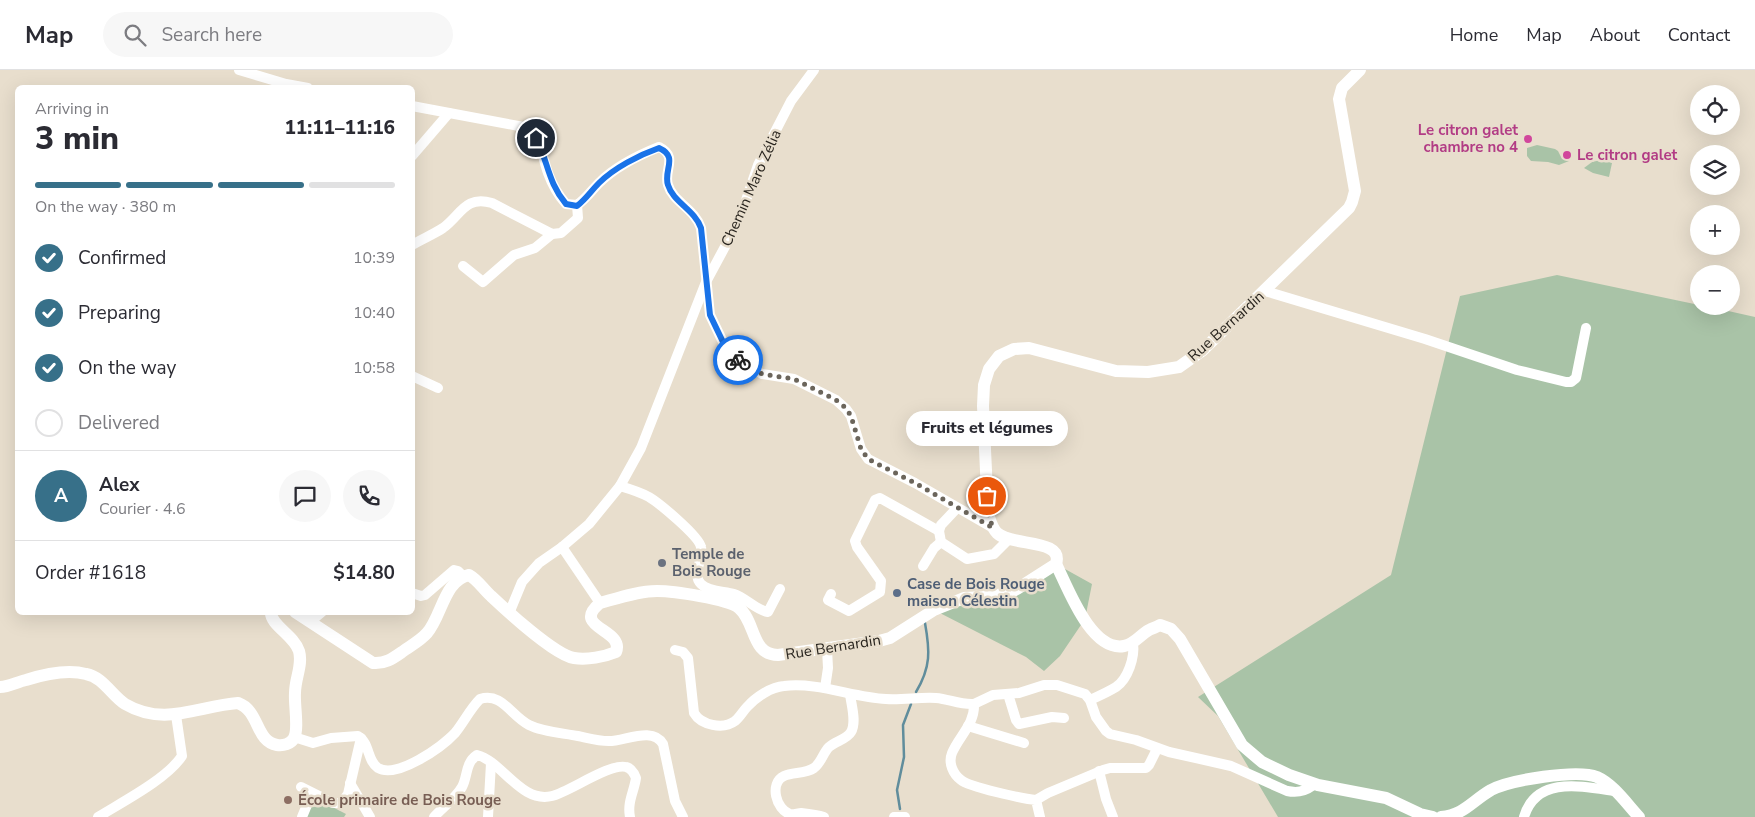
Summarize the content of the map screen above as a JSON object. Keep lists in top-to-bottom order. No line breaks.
{"streets":{"main road":["Rue Bernardin"],"street":["Chemin Maro Zélia"]},"places":["Le citron galet chambre no 4","Le citron galet","Fruits et légumes","Temple de Bois Rouge","Case de Bois Rouge maison Célestin","École primaire de Bois Rouge"],"page":{"header":"Map","search":"Search here","nav":["Home","Map","About","Contact"],"map_buttons":["+","−"],"heading":["3 min","Arriving in","11:11–11:16"],"panel":["Alex","Courier · 4.6","Order #1618","$14.80"],"bar":"On the way · 380 m","list":[["Confirmed","10:39"],["Preparing","10:40"],["On the way","10:58"],"Delivered"],"bubble":"Fruits et légumes","round":"A"}}
